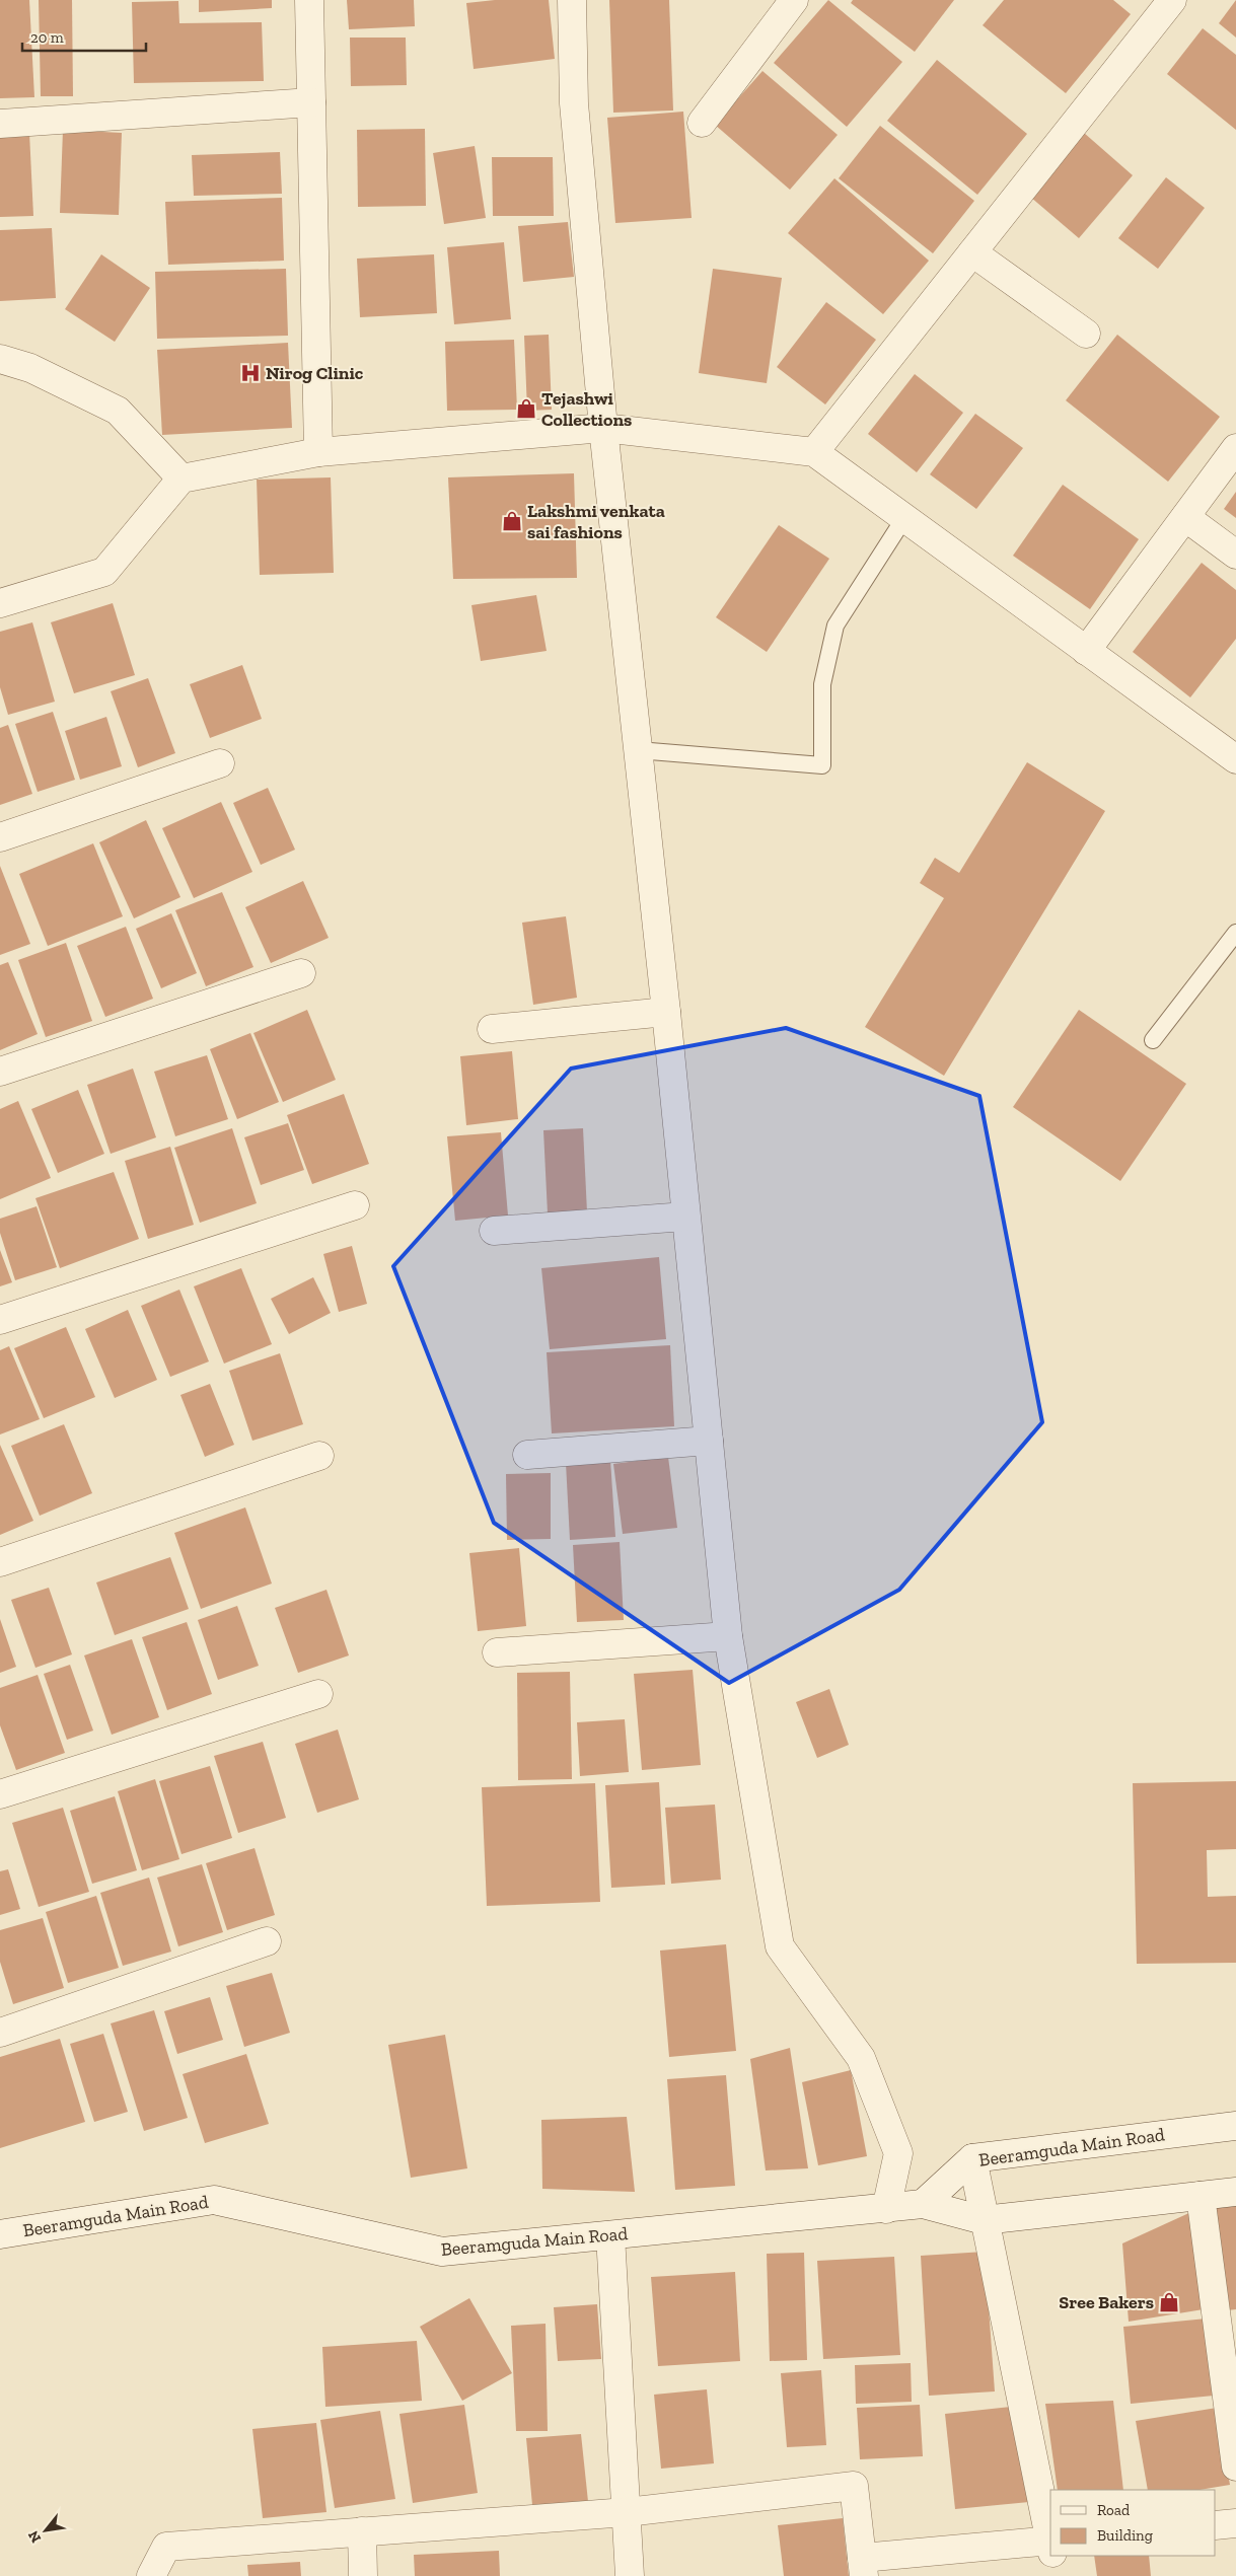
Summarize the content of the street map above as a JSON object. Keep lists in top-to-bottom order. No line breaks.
{"streets":{"street":["Beeramguda Main Road"]},"places":{"hospital":["Nirog Clinic"],"shop":["Tejashwi Collections","Lakshmi venkata sai fashions","Sree Bakers"]},"legend":["Road","Building"],"scale_bar":"20 m","north":"bottom left"}
